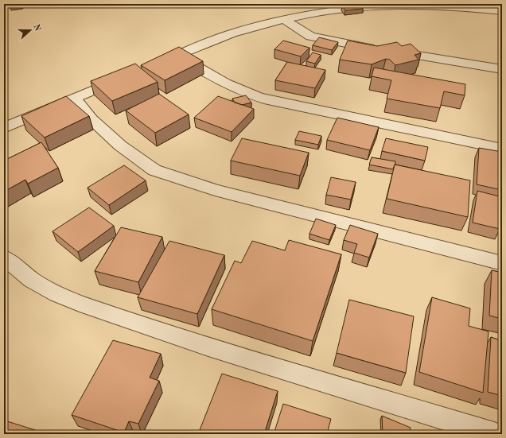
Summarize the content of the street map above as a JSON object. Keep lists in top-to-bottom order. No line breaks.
{"north":"right"}
